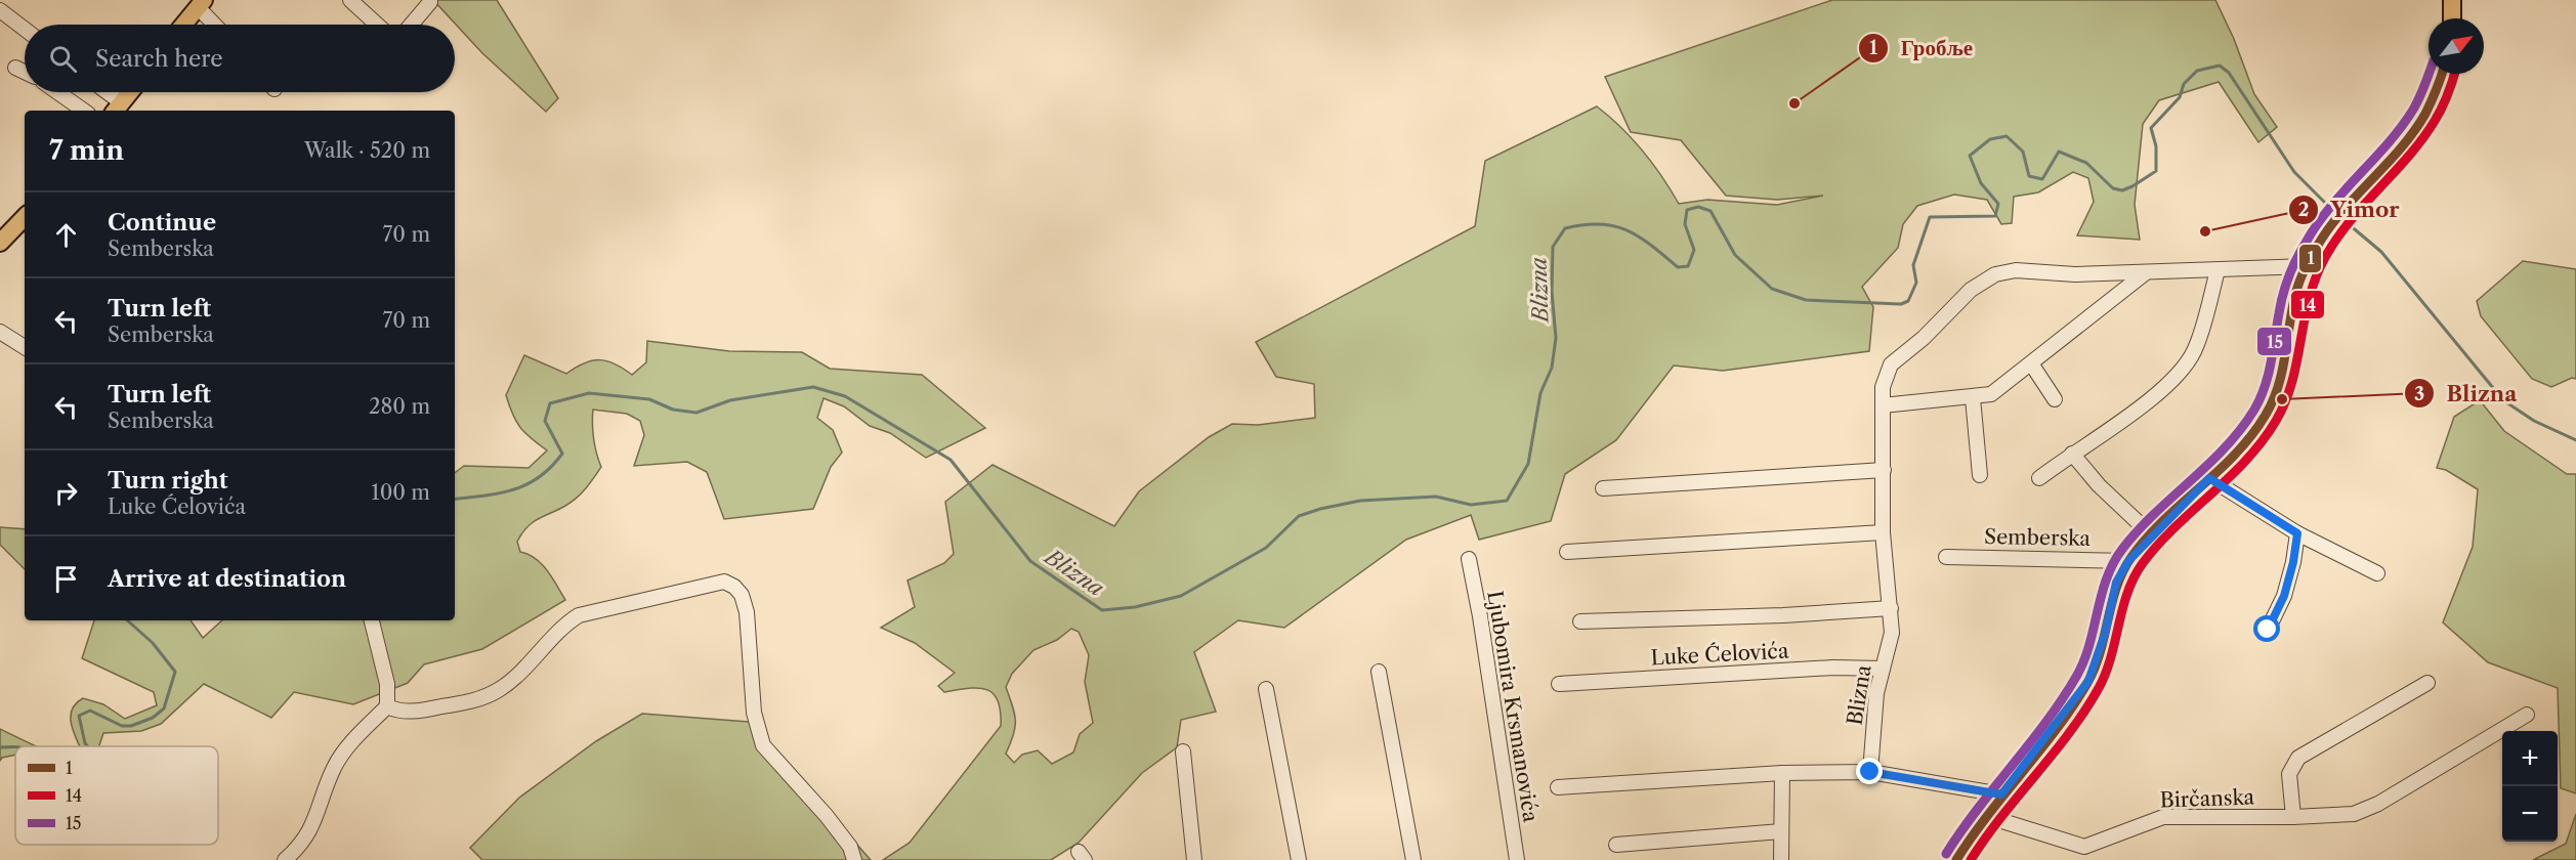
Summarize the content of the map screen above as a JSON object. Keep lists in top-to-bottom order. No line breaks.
{"streets":{"street":["Semberska","Luke Ćelovića","Blizna","Ljubomira Krsmanovića","Birčanska"]},"crossings":[["Luke Ćelovića","Blizna"]],"water":["Blizna"],"places":["Гробље","Yimor","Blizna"],"lines":["transit line 1","transit line 14","transit line 15"],"legend":["1","14","15"],"north":"top right","page":{"search":"Search here","heading":["7 min","Walk · 520 m"],"list":[["Continue","Semberska","70 m"],["Turn left","Semberska","70 m"],["Turn left","Semberska","280 m"],["Turn right","Luke Ćelovića","100 m"],"Arrive at destination"],"map_buttons":["+","−"]}}
